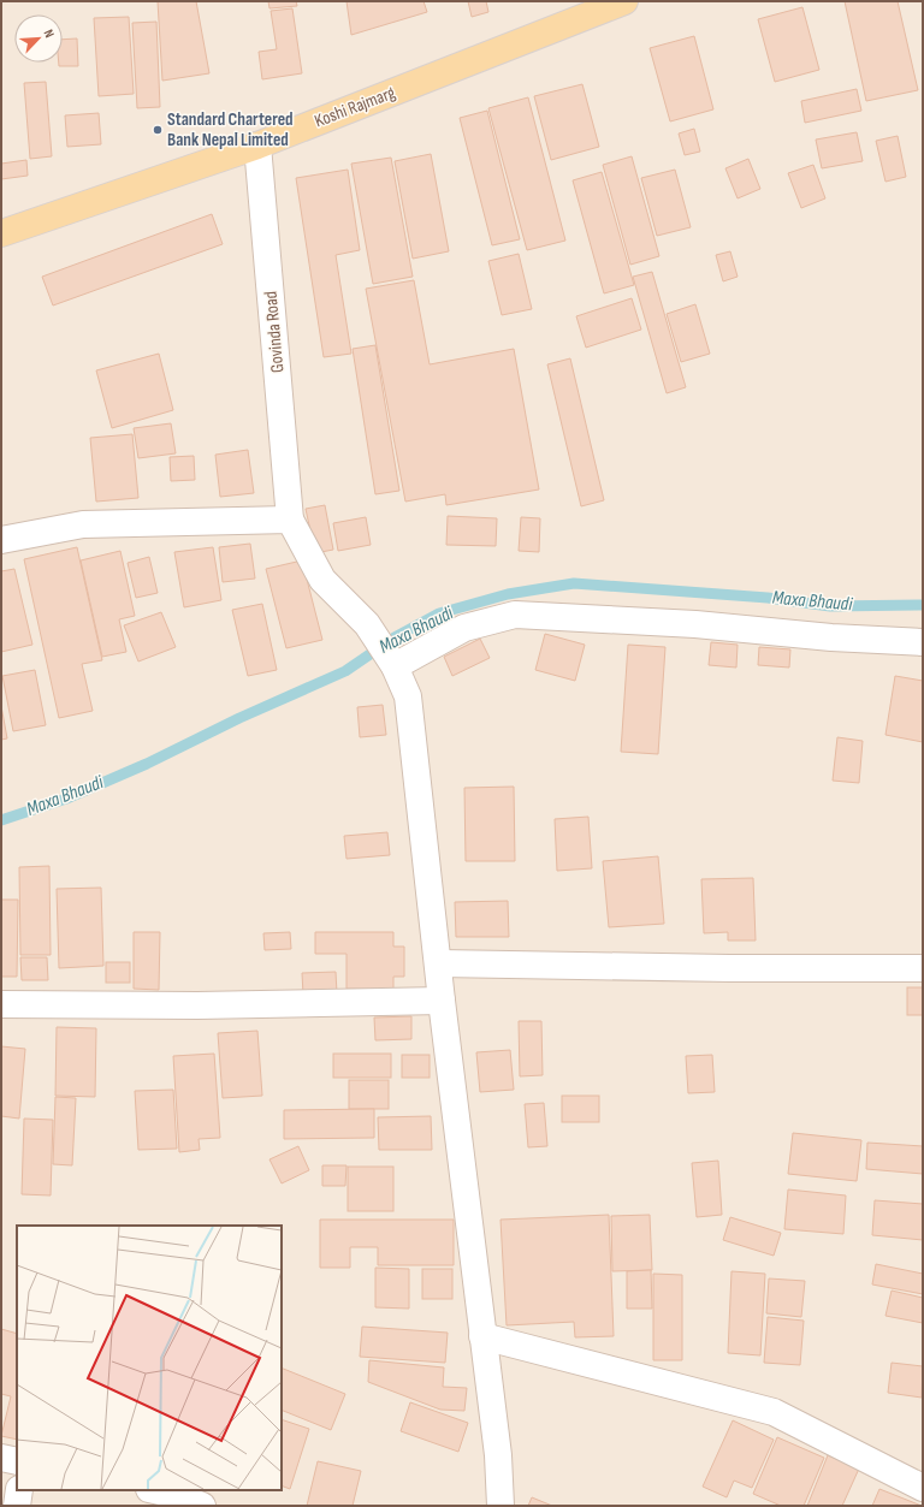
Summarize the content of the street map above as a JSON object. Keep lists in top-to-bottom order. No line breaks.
{"streets":{"main road":["Koshi Rajmarg"],"street":["Govinda Road"]},"crossings":[["Koshi Rajmarg","Govinda Road"]],"water":["Maxa Bhaudi"],"places":["Standard Chartered Bank Nepal Limited"],"north":"top right"}
